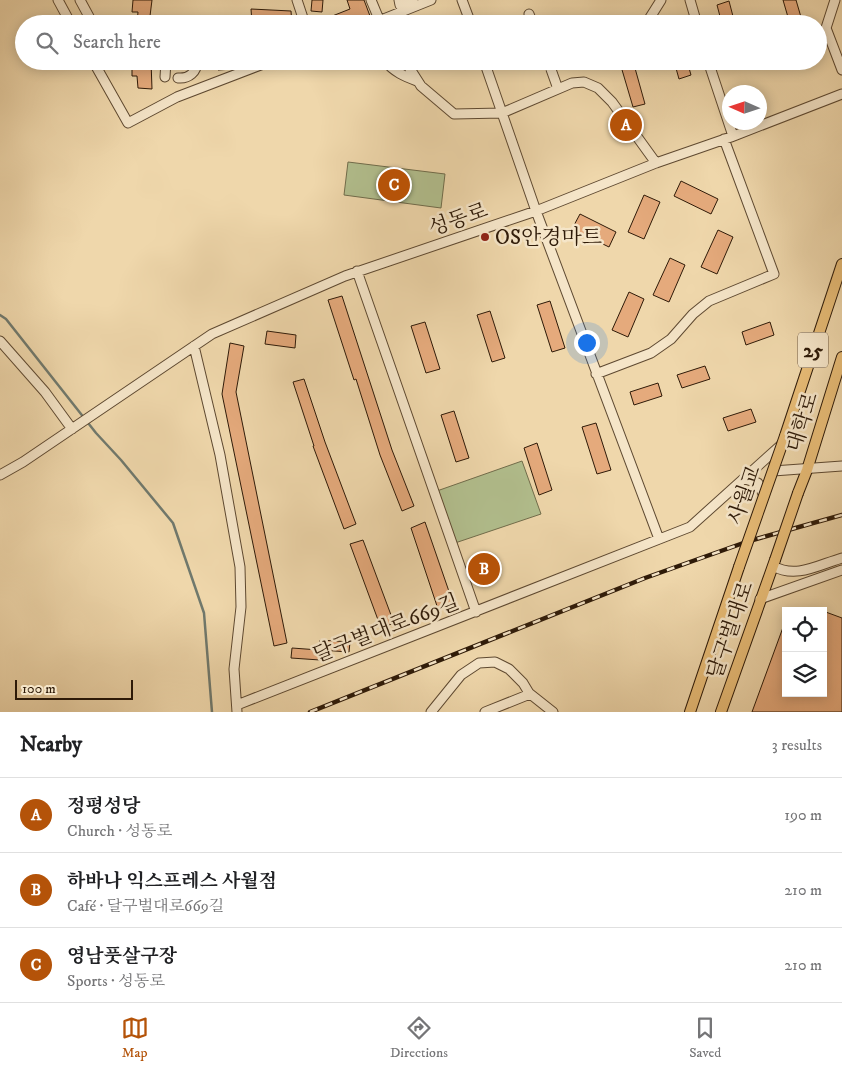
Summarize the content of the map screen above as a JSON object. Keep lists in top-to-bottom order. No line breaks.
{"streets":{"main road":["25","대학로","사월교","달구벌대로"],"street":["성동로","달구벌대로669길"]},"crossings":[["25","대학로"],["25","달구벌대로"],["대학로","사월교"],["대학로","달구벌대로669길"],["사월교","달구벌대로669길"],["사월교","달구벌대로"]],"places":["OS안경마트"],"scale_bar":"100 m","north":"left","page":{"search":"Search here","pins":["A","C","B"],"scale":"100 m","heading":["Nearby","3 results"],"list":[{"mark":"A","name":"정평성당","note":"Church · 성동로","value":"190 m"},{"mark":"B","name":"하바나 익스프레스 사월점","note":"Café · 달구벌대로669길","value":"210 m"},{"mark":"C","name":"영남풋살구장","note":"Sports · 성동로","value":"210 m"}],"nav":["Map","Directions","Saved"]}}
